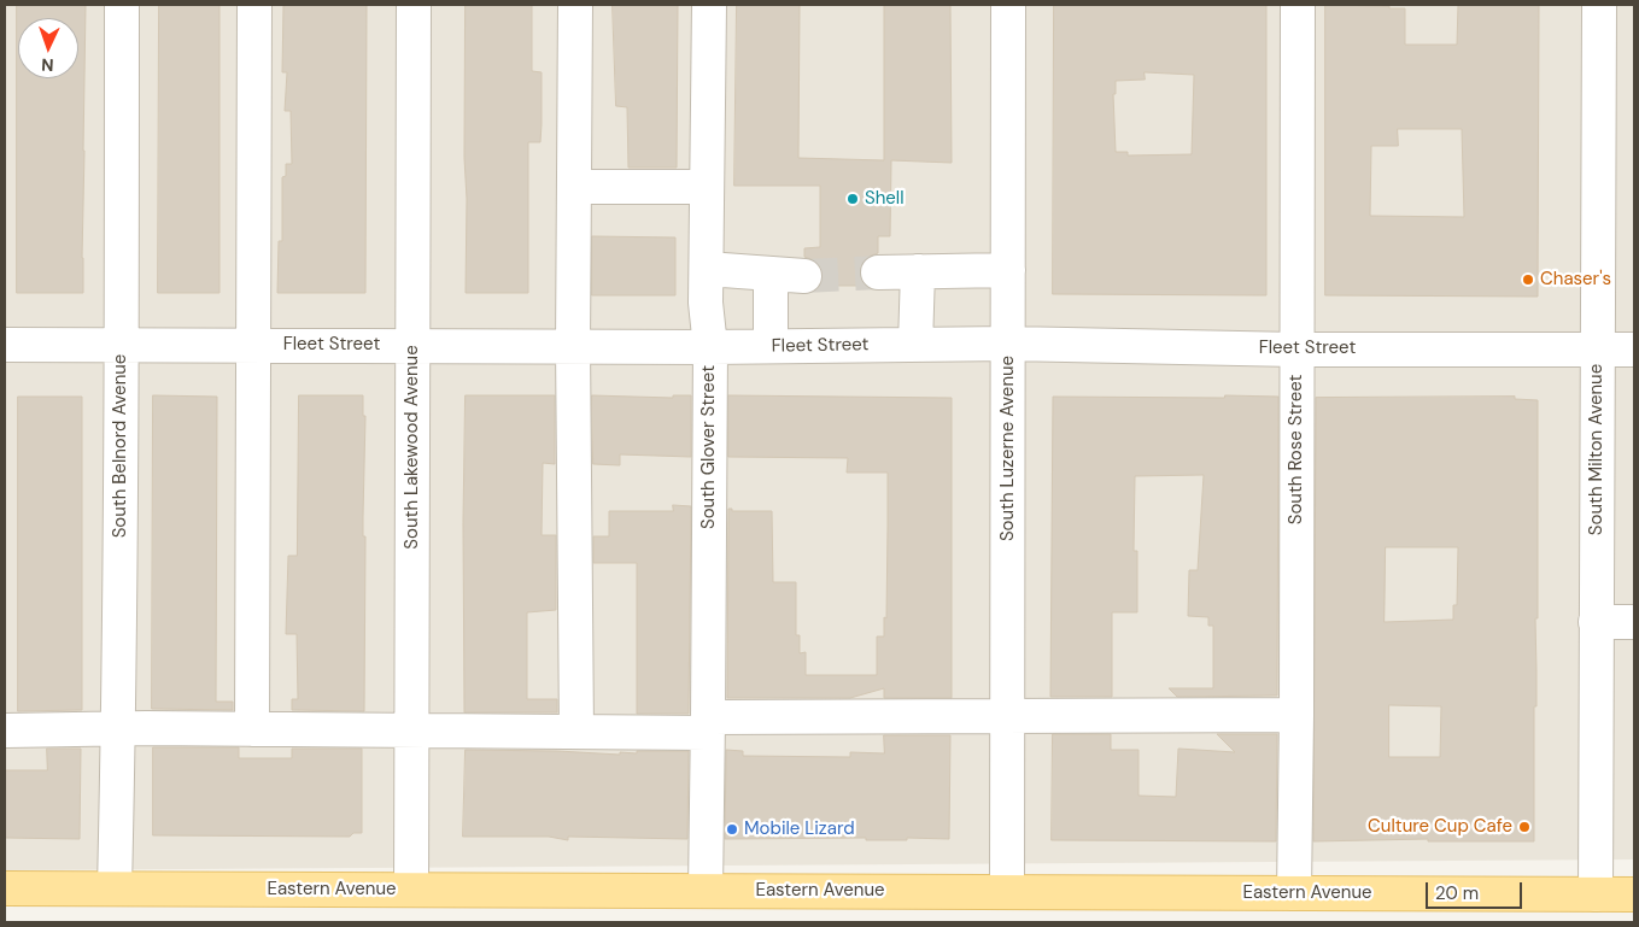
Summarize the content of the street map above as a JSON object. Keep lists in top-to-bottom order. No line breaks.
{"streets":{"main road":["Eastern Avenue"],"street":["Fleet Street","South Belnord Avenue","South Lakewood Avenue","South Glover Street","South Luzerne Avenue","South Rose Street","South Milton Avenue"]},"crossings":[["Fleet Street","South Belnord Avenue"],["Fleet Street","South Lakewood Avenue"],["Fleet Street","South Glover Street"],["Fleet Street","South Luzerne Avenue"],["Fleet Street","South Rose Street"],["Fleet Street","South Milton Avenue"],["South Belnord Avenue","Eastern Avenue"],["South Lakewood Avenue","Eastern Avenue"],["South Glover Street","Eastern Avenue"],["South Luzerne Avenue","Eastern Avenue"],["South Rose Street","Eastern Avenue"],["South Milton Avenue","Eastern Avenue"]],"places":["Shell","Chaser's","Culture Cup Cafe","Mobile Lizard"],"scale_bar":"20 m","north":"bottom"}
